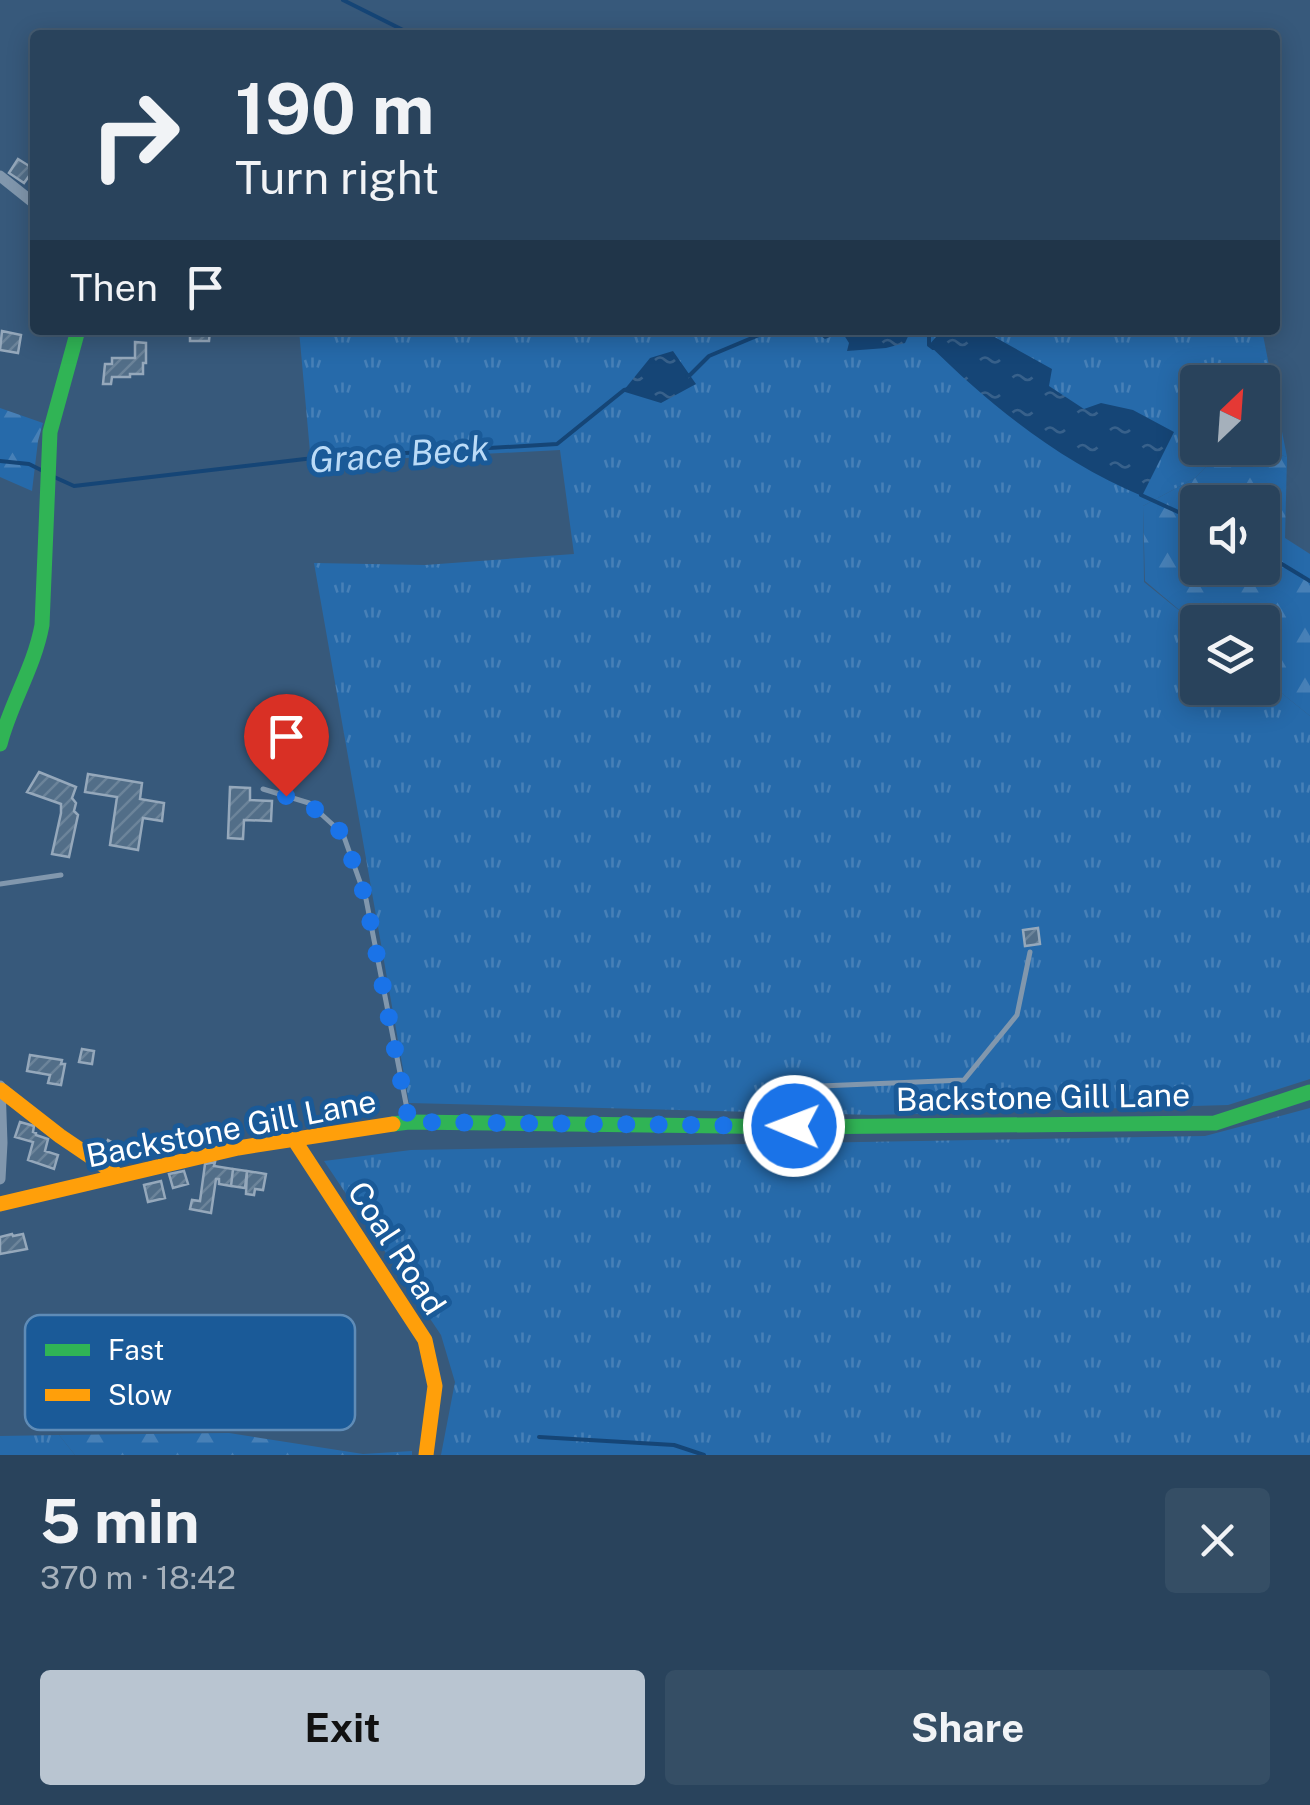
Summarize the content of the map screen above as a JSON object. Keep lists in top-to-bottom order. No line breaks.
{"streets":{"street":["Backstone Gill Lane","Coal Road"]},"crossings":[["Backstone Gill Lane","Coal Road"]],"water":["Grace Beck"],"legend":["Fast","Slow"],"north":"top right","page":{"turn":["190 m","Turn right"],"then":"Then","heading":["5 min","370 m · 18:42"],"buttons":["Exit","Share"]}}
